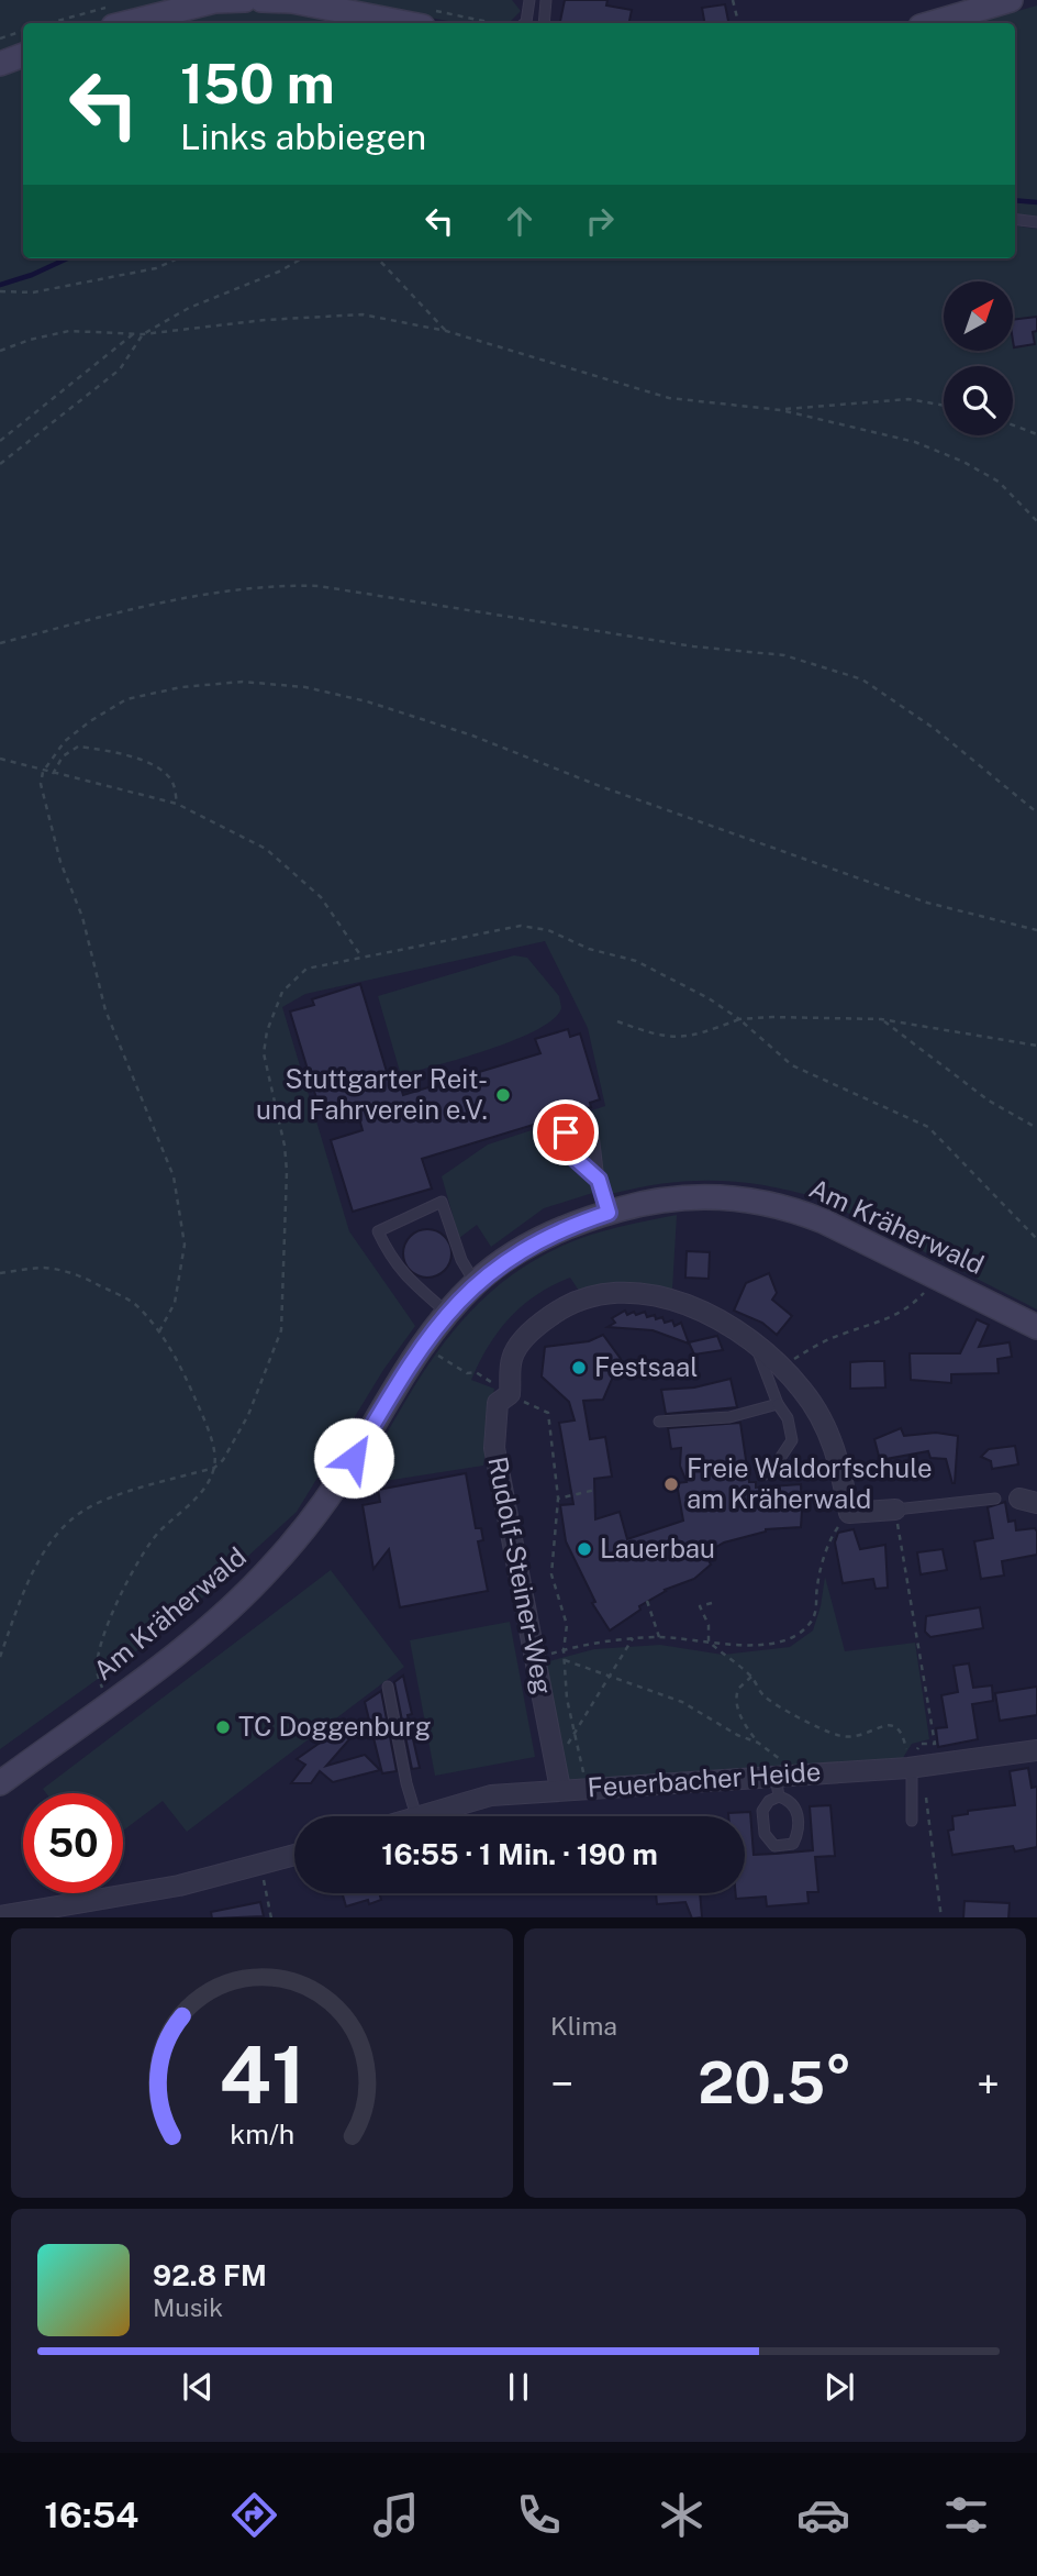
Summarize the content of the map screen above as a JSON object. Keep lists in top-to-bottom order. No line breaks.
{"streets":{"main road":["Am Kräherwald"],"street":["Rudolf-Steiner-Weg","Feuerbacher Heide"]},"crossings":[["Rudolf-Steiner-Weg","Feuerbacher Heide"]],"places":["Stuttgarter Reit- und Fahrverein e.V.","Festsaal","Freie Waldorfschule am Kräherwald","Lauerbau","TC Doggenburg"],"north":"top right","page":{"turn":["150 m","Links abbiegen"],"limit":"50","trip":"16:55 · 1 Min. · 190 m","tile":"Klima","heat":["−","20.5°","+"],"song":["92.8 FM","Musik"],"tabs":"16:54","gauge":["41","km/h"]}}
